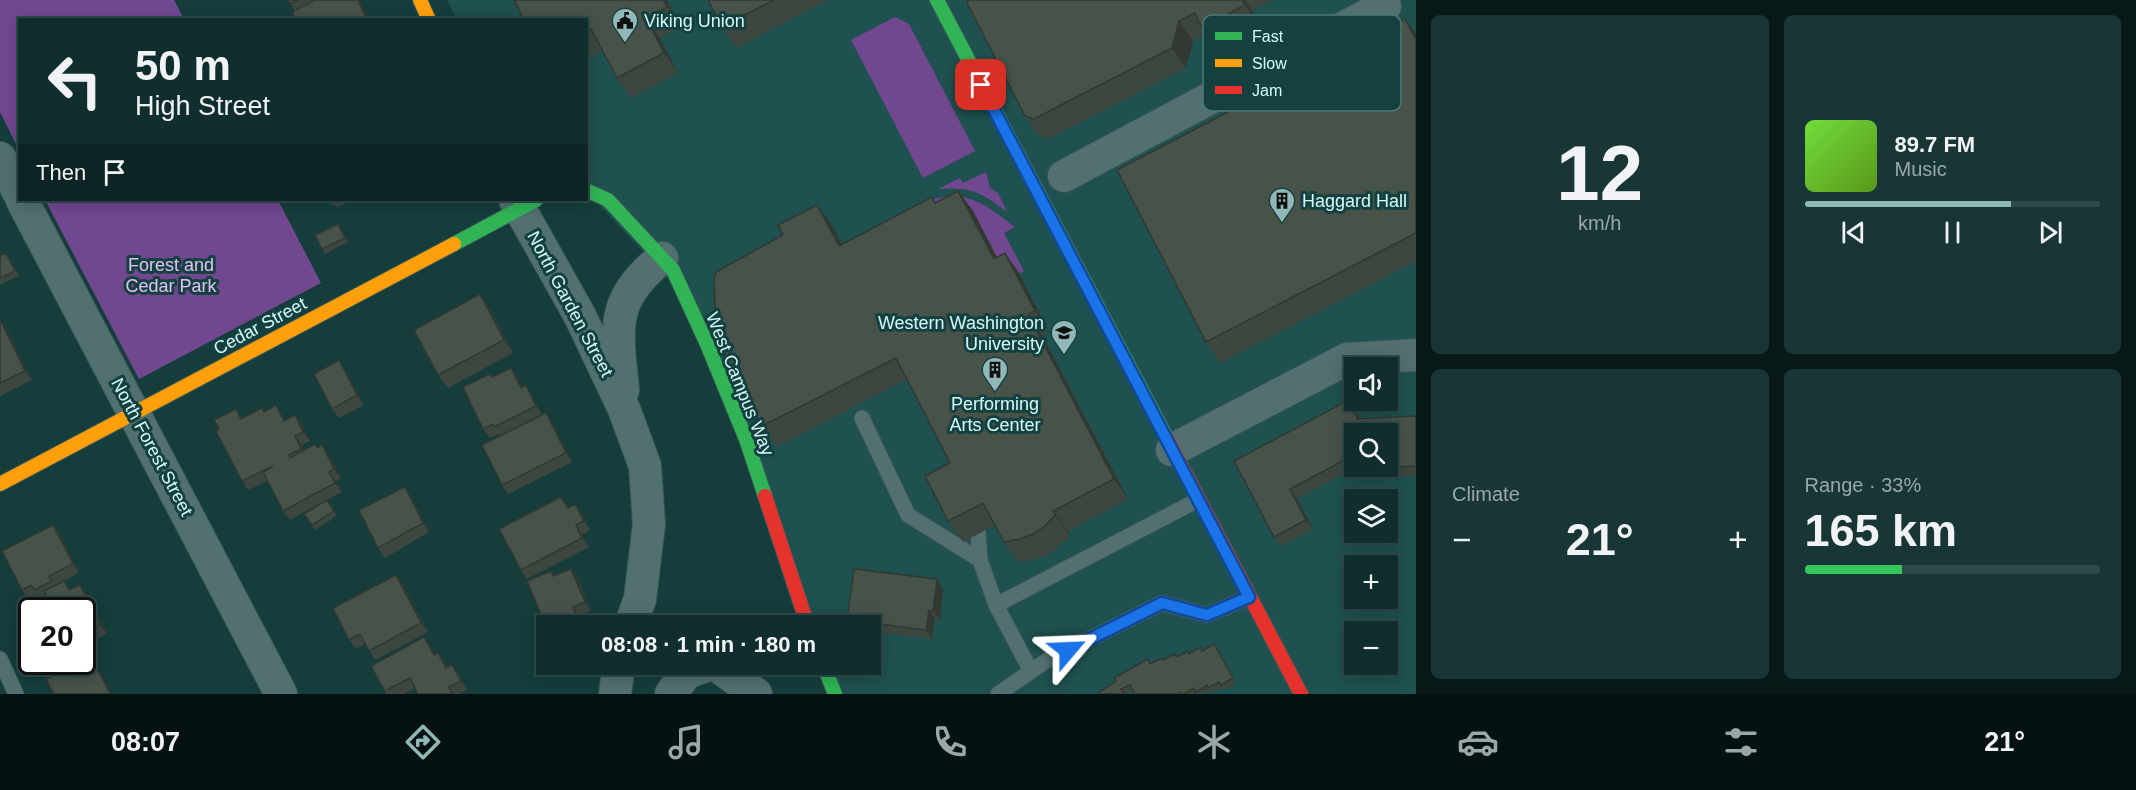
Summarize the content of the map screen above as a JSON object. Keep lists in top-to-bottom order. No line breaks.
{"streets":{"street":["North Garden Street","Cedar Street","West Campus Way","North Forest Street"]},"crossings":[["North Garden Street","Cedar Street"],["North Garden Street","West Campus Way"],["Cedar Street","North Forest Street"]],"parks":["Forest and Cedar Park"],"places":{"public building":["Viking Union"],"building":["Haggard Hall","Performing Arts Center"],"school or university":["Western Washington University"]},"legend":["Fast","Slow","Jam"],"page":{"tile":[["12","km/h"],"Climate",["Range · 33%","165 km"]],"turn":["50 m","High Street"],"song":["89.7 FM","Music"],"then":"Then","map_buttons":["+","−"],"heat":["−","21°","+"],"limit":"20","trip":"08:08 · 1 min · 180 m","tabs":["08:07","21°"]}}
